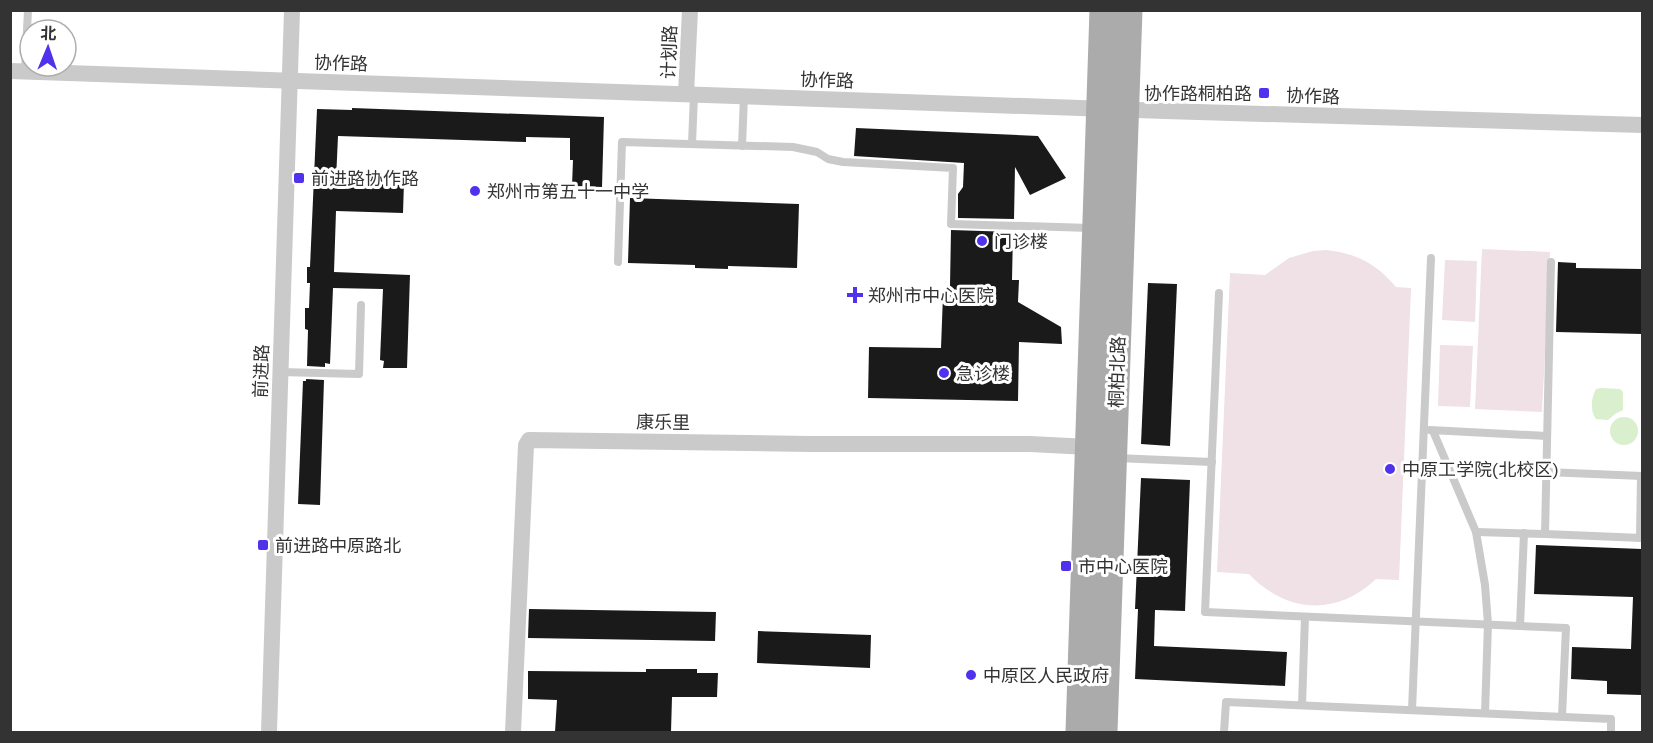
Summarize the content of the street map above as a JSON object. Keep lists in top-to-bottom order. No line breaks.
{"streets":{"main road":["桐柏北路"],"street":["计划路","协作路","前进路","康乐里"]},"crossings":[["计划路","协作路"],["协作路","前进路"],["协作路","桐柏北路"],["桐柏北路","康乐里"]],"places":{"transit":["协作路桐柏路","前进路协作路","前进路中原路北","市中心医院"],"other":["郑州市第五十一中学","门诊楼","急诊楼","中原工学院(北校区)","中原区人民政府"],"health":["郑州市中心医院"]},"north":"top"}
